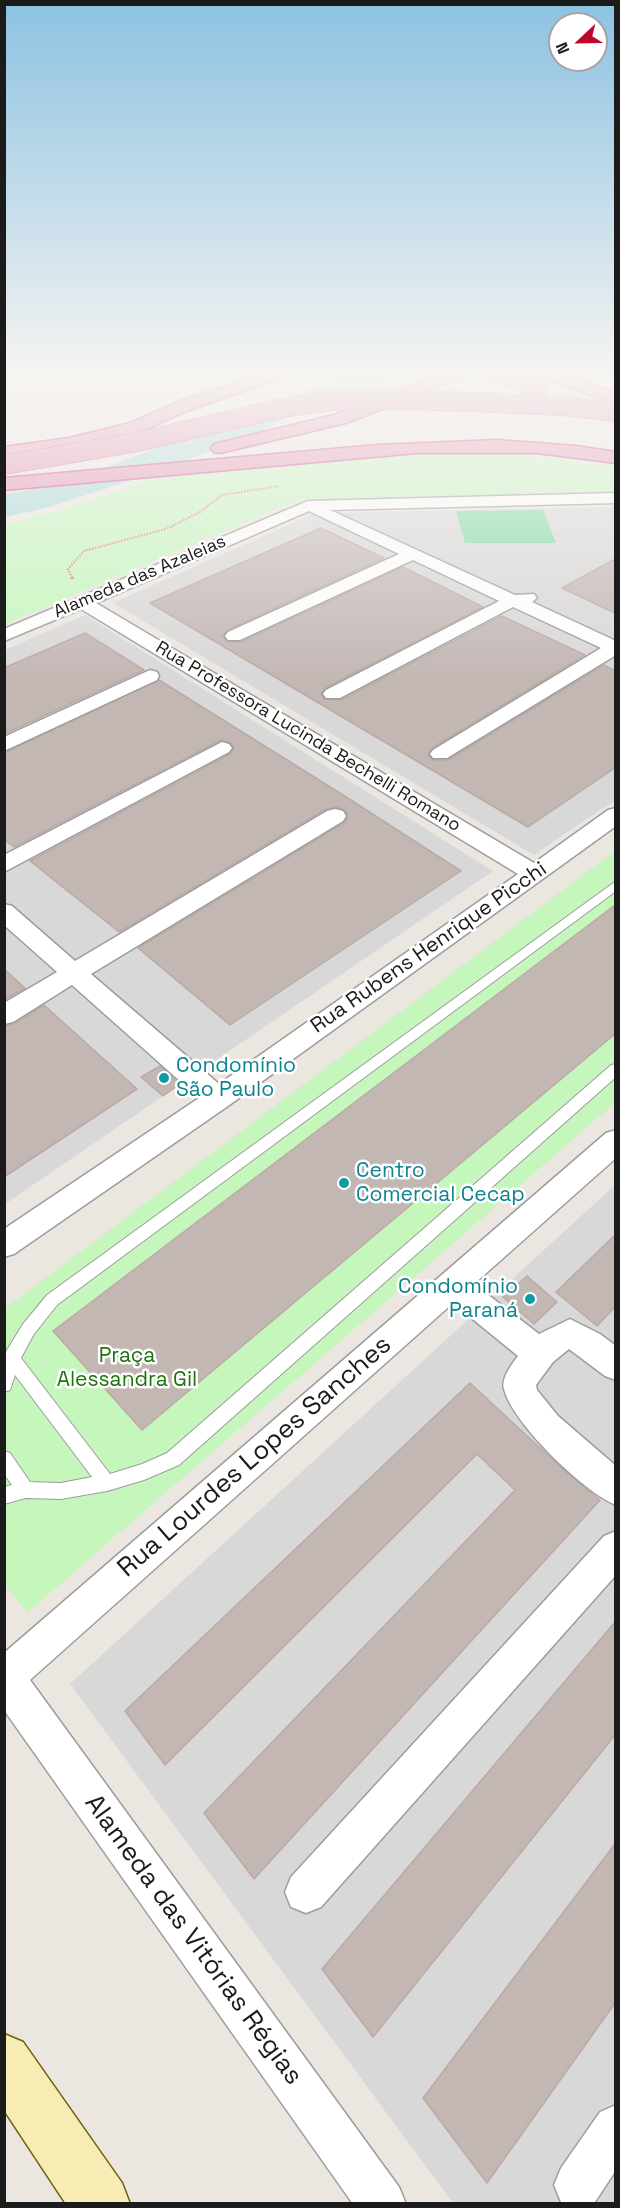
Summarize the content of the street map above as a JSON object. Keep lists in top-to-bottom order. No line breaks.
{"streets":{"street":["Alameda das Azaleias","Rua Professora Lucinda Bechelli Romano","Rua Rubens Henrique Picchi","Rua Lourdes Lopes Sanches","Alameda das Vitórias Régias"]},"crossings":[["Alameda das Azaleias","Rua Professora Lucinda Bechelli Romano"],["Rua Professora Lucinda Bechelli Romano","Rua Rubens Henrique Picchi"],["Rua Lourdes Lopes Sanches","Alameda das Vitórias Régias"]],"parks":["Praça Alessandra Gil"],"places":["Condomínio São Paulo","Centro Comercial Cecap","Condomínio Paraná"],"north":"left"}
